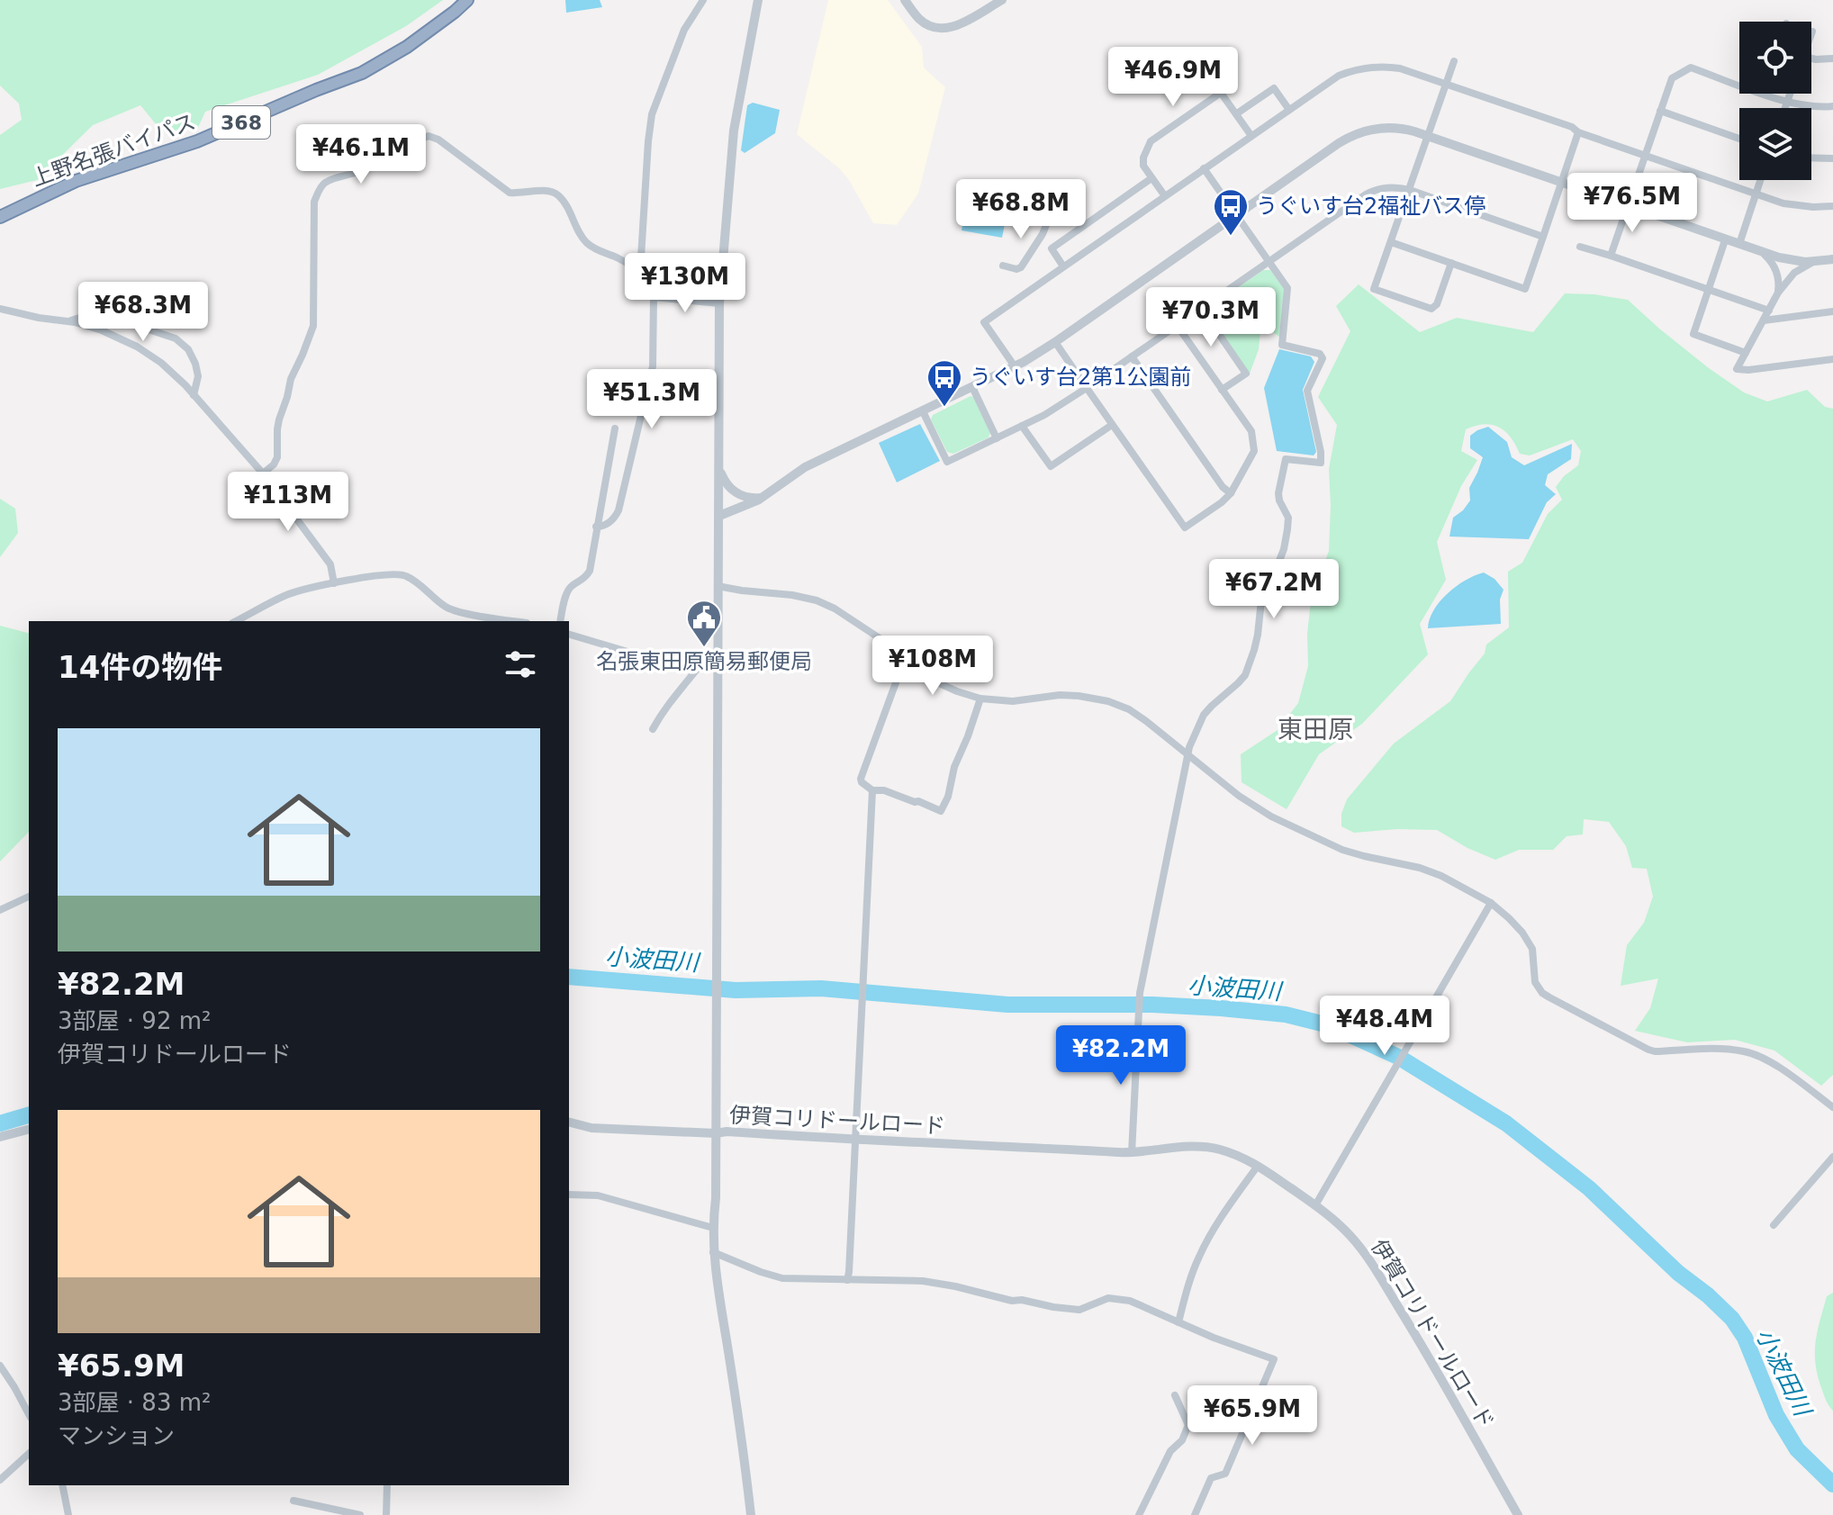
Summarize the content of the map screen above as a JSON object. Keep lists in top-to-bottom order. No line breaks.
{"streets":{"highway":["368","上野名張バイパス"],"street":["伊賀コリドールロード"]},"districts":["東田原"],"water":["小波田川"],"places":{"bus stop":["うぐいす台2福祉バス停","うぐいす台2第1公園前"],"public building":["名張東田原簡易郵便局"]},"page":{"price":["¥46.9M","¥46.1M","¥76.5M","¥68.8M","¥130M","¥68.3M","¥70.3M","¥51.3M","¥113M","¥67.2M","¥108M","¥48.4M","¥82.2M","¥65.9M"],"heading":"14件の物件","list":[{"name":"¥82.2M","note":"3部屋 · 92 m² · 伊賀コリドールロード"},{"name":"¥65.9M","note":"3部屋 · 83 m² · マンション"}]}}
